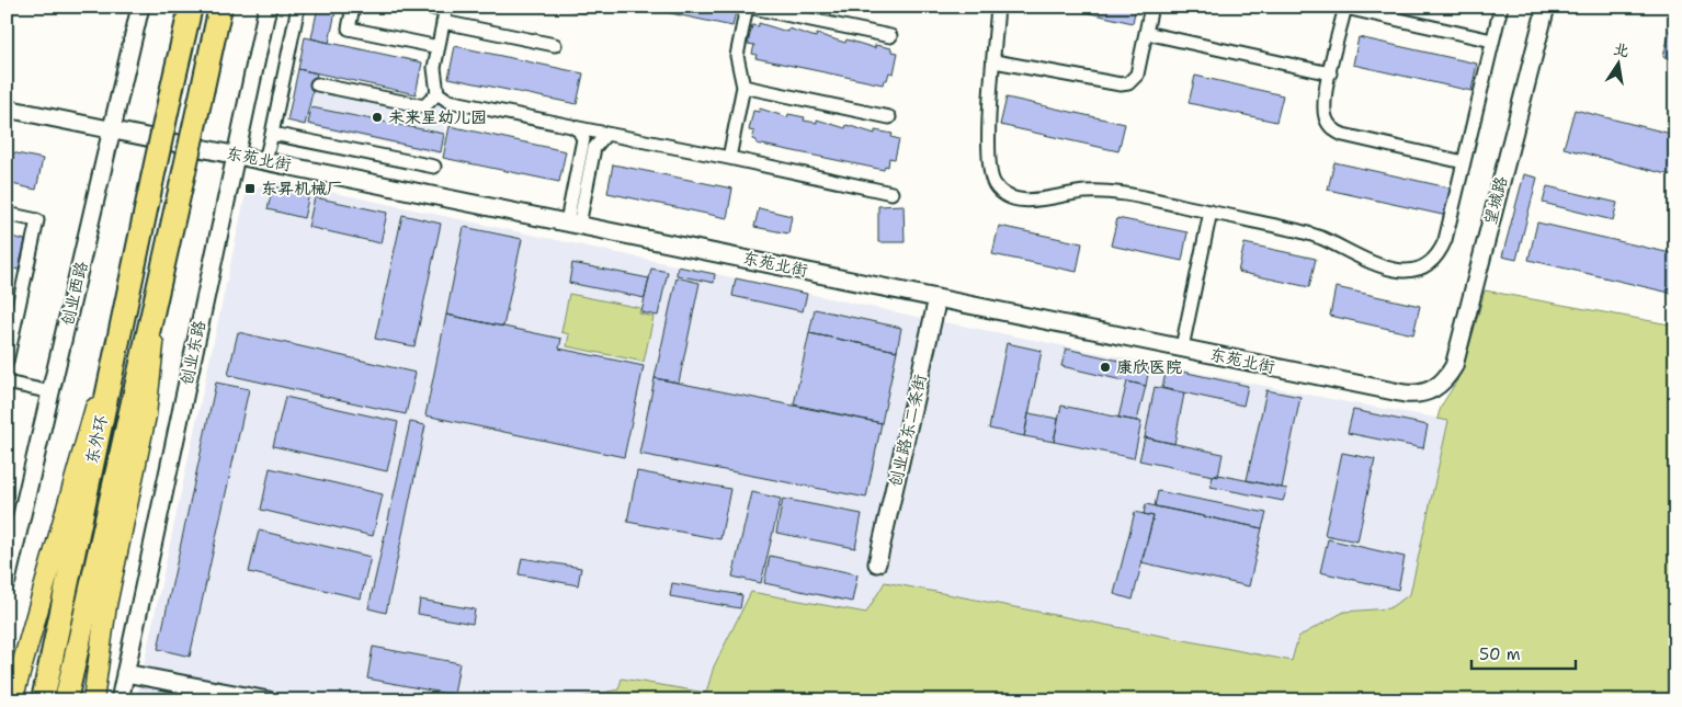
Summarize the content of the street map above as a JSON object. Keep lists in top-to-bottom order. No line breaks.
{"streets":{"highway":["东外环"],"main road":["东苑北街","望城路","创业西路","创业东路","创业路东二条街"]},"crossings":[["东苑北街","望城路"],["东苑北街","创业西路"],["东苑北街","创业东路"],["东苑北街","创业路东二条街"]],"places":{"other":["未来星幼儿园","康欣医院"],"transit":["东昇机械厂"]},"scale_bar":"50 m","north":"top"}
